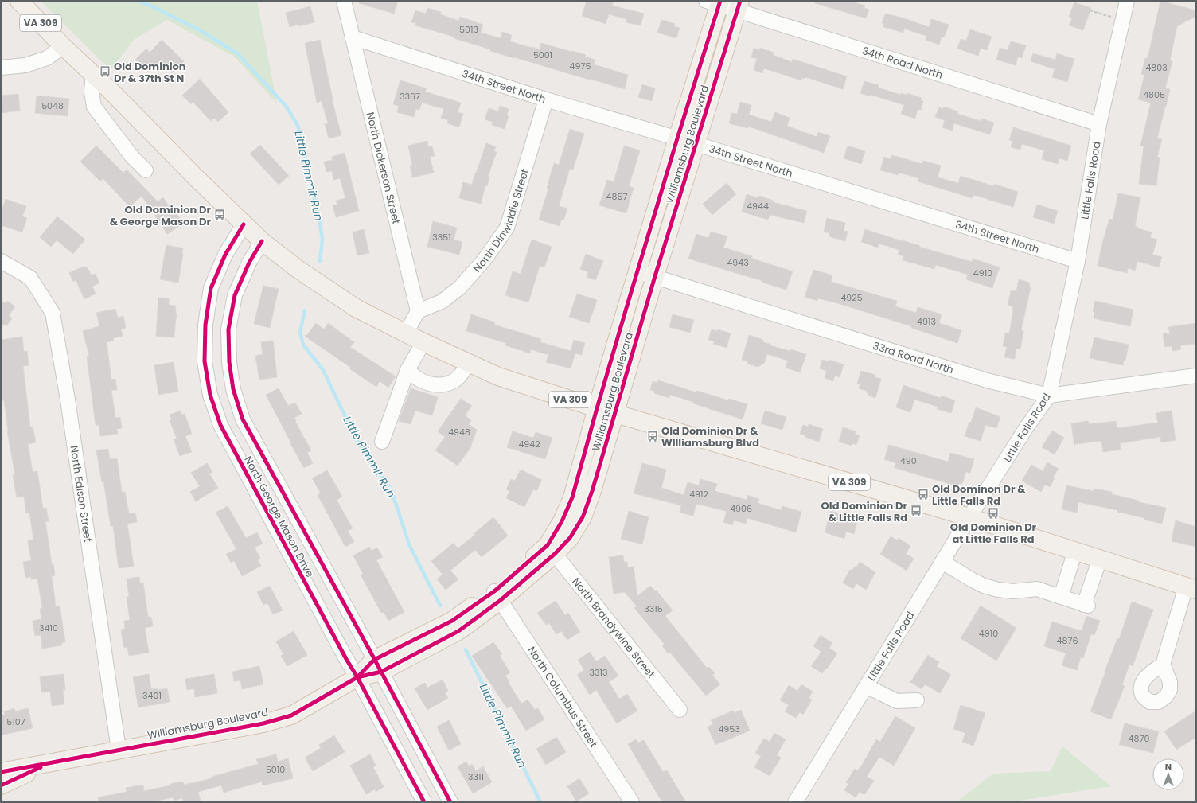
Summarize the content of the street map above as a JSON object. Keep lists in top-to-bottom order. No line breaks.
{"streets":{"main road":["VA 309","Williamsburg Boulevard"],"street":["34th Road North","34th Street North","North Dickerson Street","Little Falls Road","North Dinwiddie Street","33rd Road North","North Edison Street","North George Mason Drive","North Brandywine Street","North Columbus Street"]},"crossings":[["VA 309","Williamsburg Boulevard"],["VA 309","Little Falls Road"],["VA 309","North George Mason Drive"],["34th Road North","Williamsburg Boulevard"],["34th Road North","Little Falls Road"],["34th Street North","Williamsburg Boulevard"],["34th Street North","North Dickerson Street"],["34th Street North","Little Falls Road"],["34th Street North","North Dinwiddie Street"],["Williamsburg Boulevard","33rd Road North"],["Williamsburg Boulevard","North Edison Street"],["Williamsburg Boulevard","North George Mason Drive"],["Williamsburg Boulevard","North Brandywine Street"],["Williamsburg Boulevard","North Columbus Street"],["North Dickerson Street","North Dinwiddie Street"],["Little Falls Road","33rd Road North"]],"water":["Little Pimmit Run"],"places":{"bus stop":["Old Dominion Dr & 37th St N","Old Dominion Dr & George Mason Dr","Old Dominion Dr & WIlliamsburg Blvd","Old Dominon Dr & Little Falls Rd","Old Dominion Dr & Little Falls Rd","Old Dominion Dr at Little Falls Rd"]},"house_numbers":["5013","5001","4975","4803","4805","3367","5048","4857","4944","3351","4943","4910","4925","4913","4948","4942","4901","4912","4906","3315","3410","4910","4876","3313","3401","5107","4953","4870","5010","3311"],"north":"top"}
